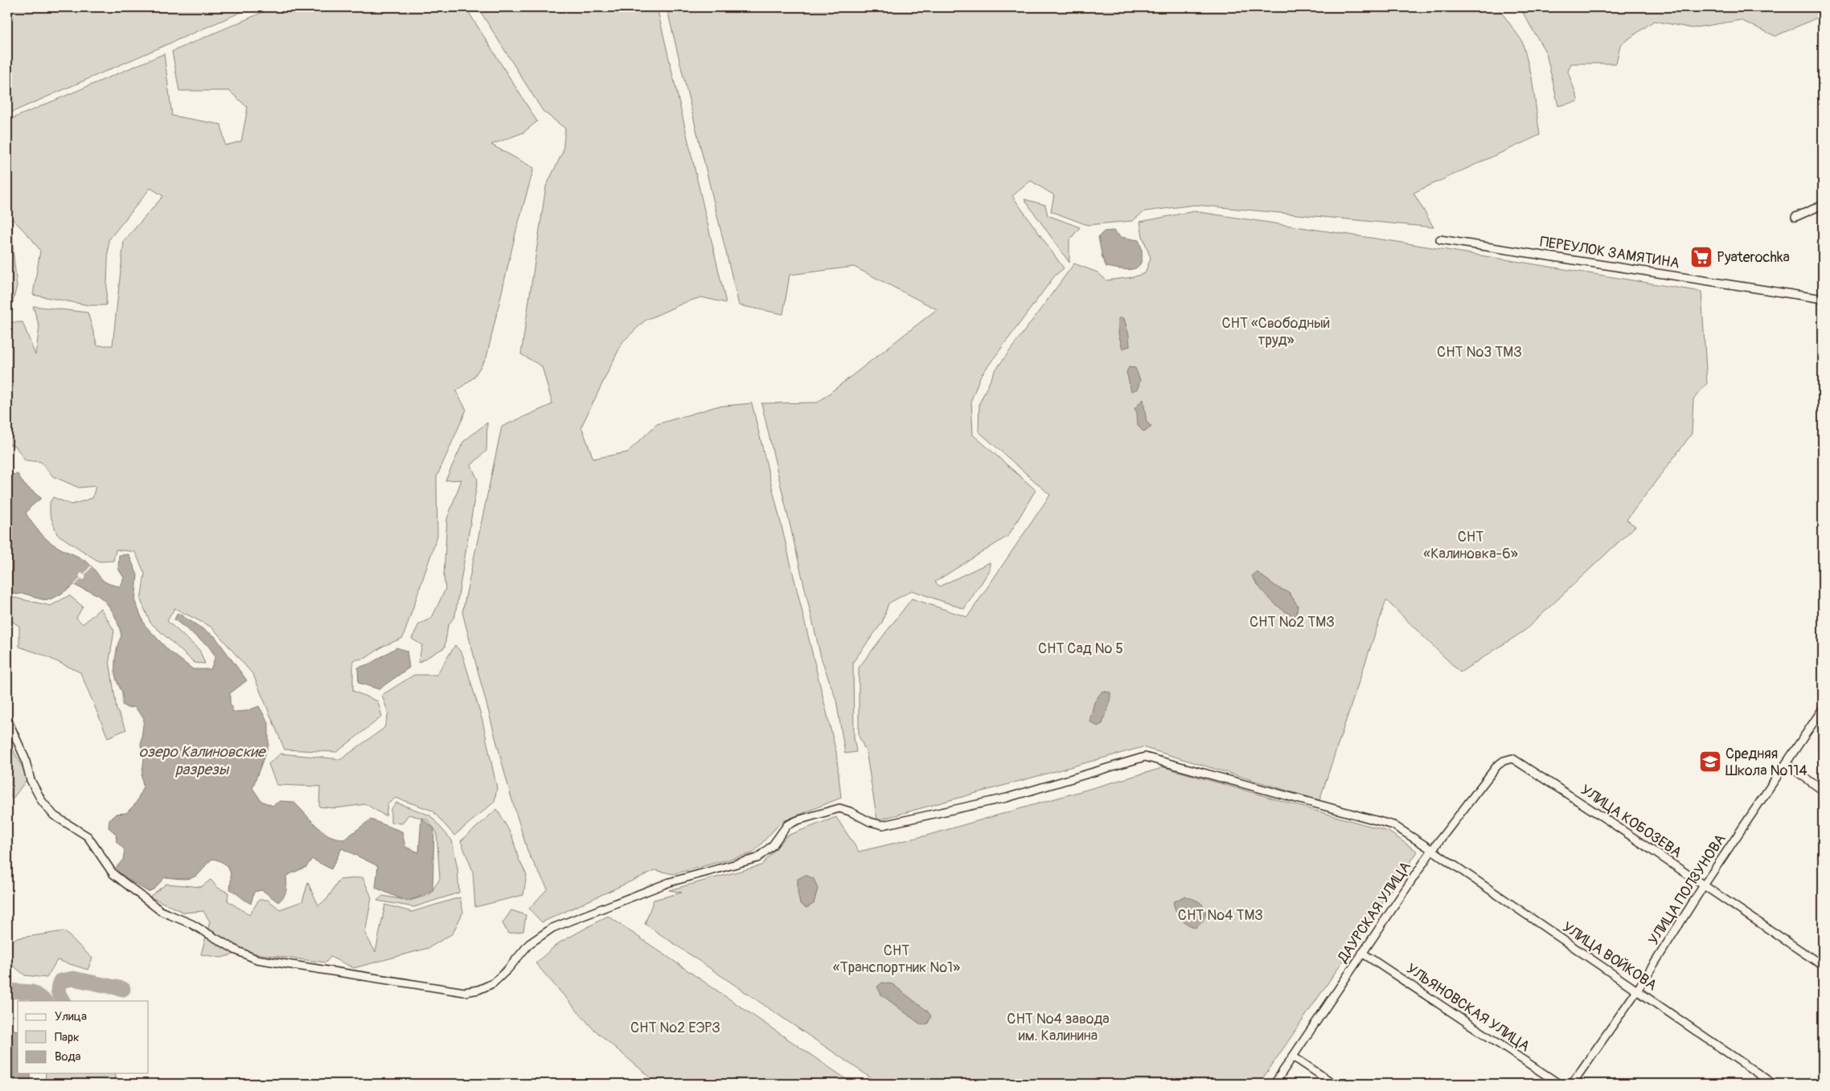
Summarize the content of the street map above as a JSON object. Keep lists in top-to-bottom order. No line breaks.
{"streets":{"street":["ПЕРЕУЛОК ЗАМЯТИНА","УЛИЦА КОБОЗЕВА","УЛИЦА ПОЛЗУНОВА","ДАУРСКАЯ УЛИЦА","УЛИЦА ВОЙКОВА","УЛЬЯНОВСКАЯ УЛИЦА"]},"crossings":[["УЛИЦА КОБОЗЕВА","УЛИЦА ПОЛЗУНОВА"],["УЛИЦА КОБОЗЕВА","ДАУРСКАЯ УЛИЦА"],["УЛИЦА ПОЛЗУНОВА","УЛИЦА ВОЙКОВА"],["ДАУРСКАЯ УЛИЦА","УЛИЦА ВОЙКОВА"],["ДАУРСКАЯ УЛИЦА","УЛЬЯНОВСКАЯ УЛИЦА"]],"water":["озеро Калиновские разрезы"],"parks":["СНТ «Свободный труд»","СНТ №3 ТМЗ","СНТ «Калиновка-6»","СНТ №2 ТМЗ","СНТ Сад № 5","СНТ №4 ТМЗ","СНТ «Транспортник №1»","СНТ №4 завода им. Калинина","СНТ №2 ЕЭРЗ"],"places":{"supermarket":["Pyaterochka"],"school or university":["Средняя Школа №114"]},"legend":["Улица","Парк","Вода"]}
